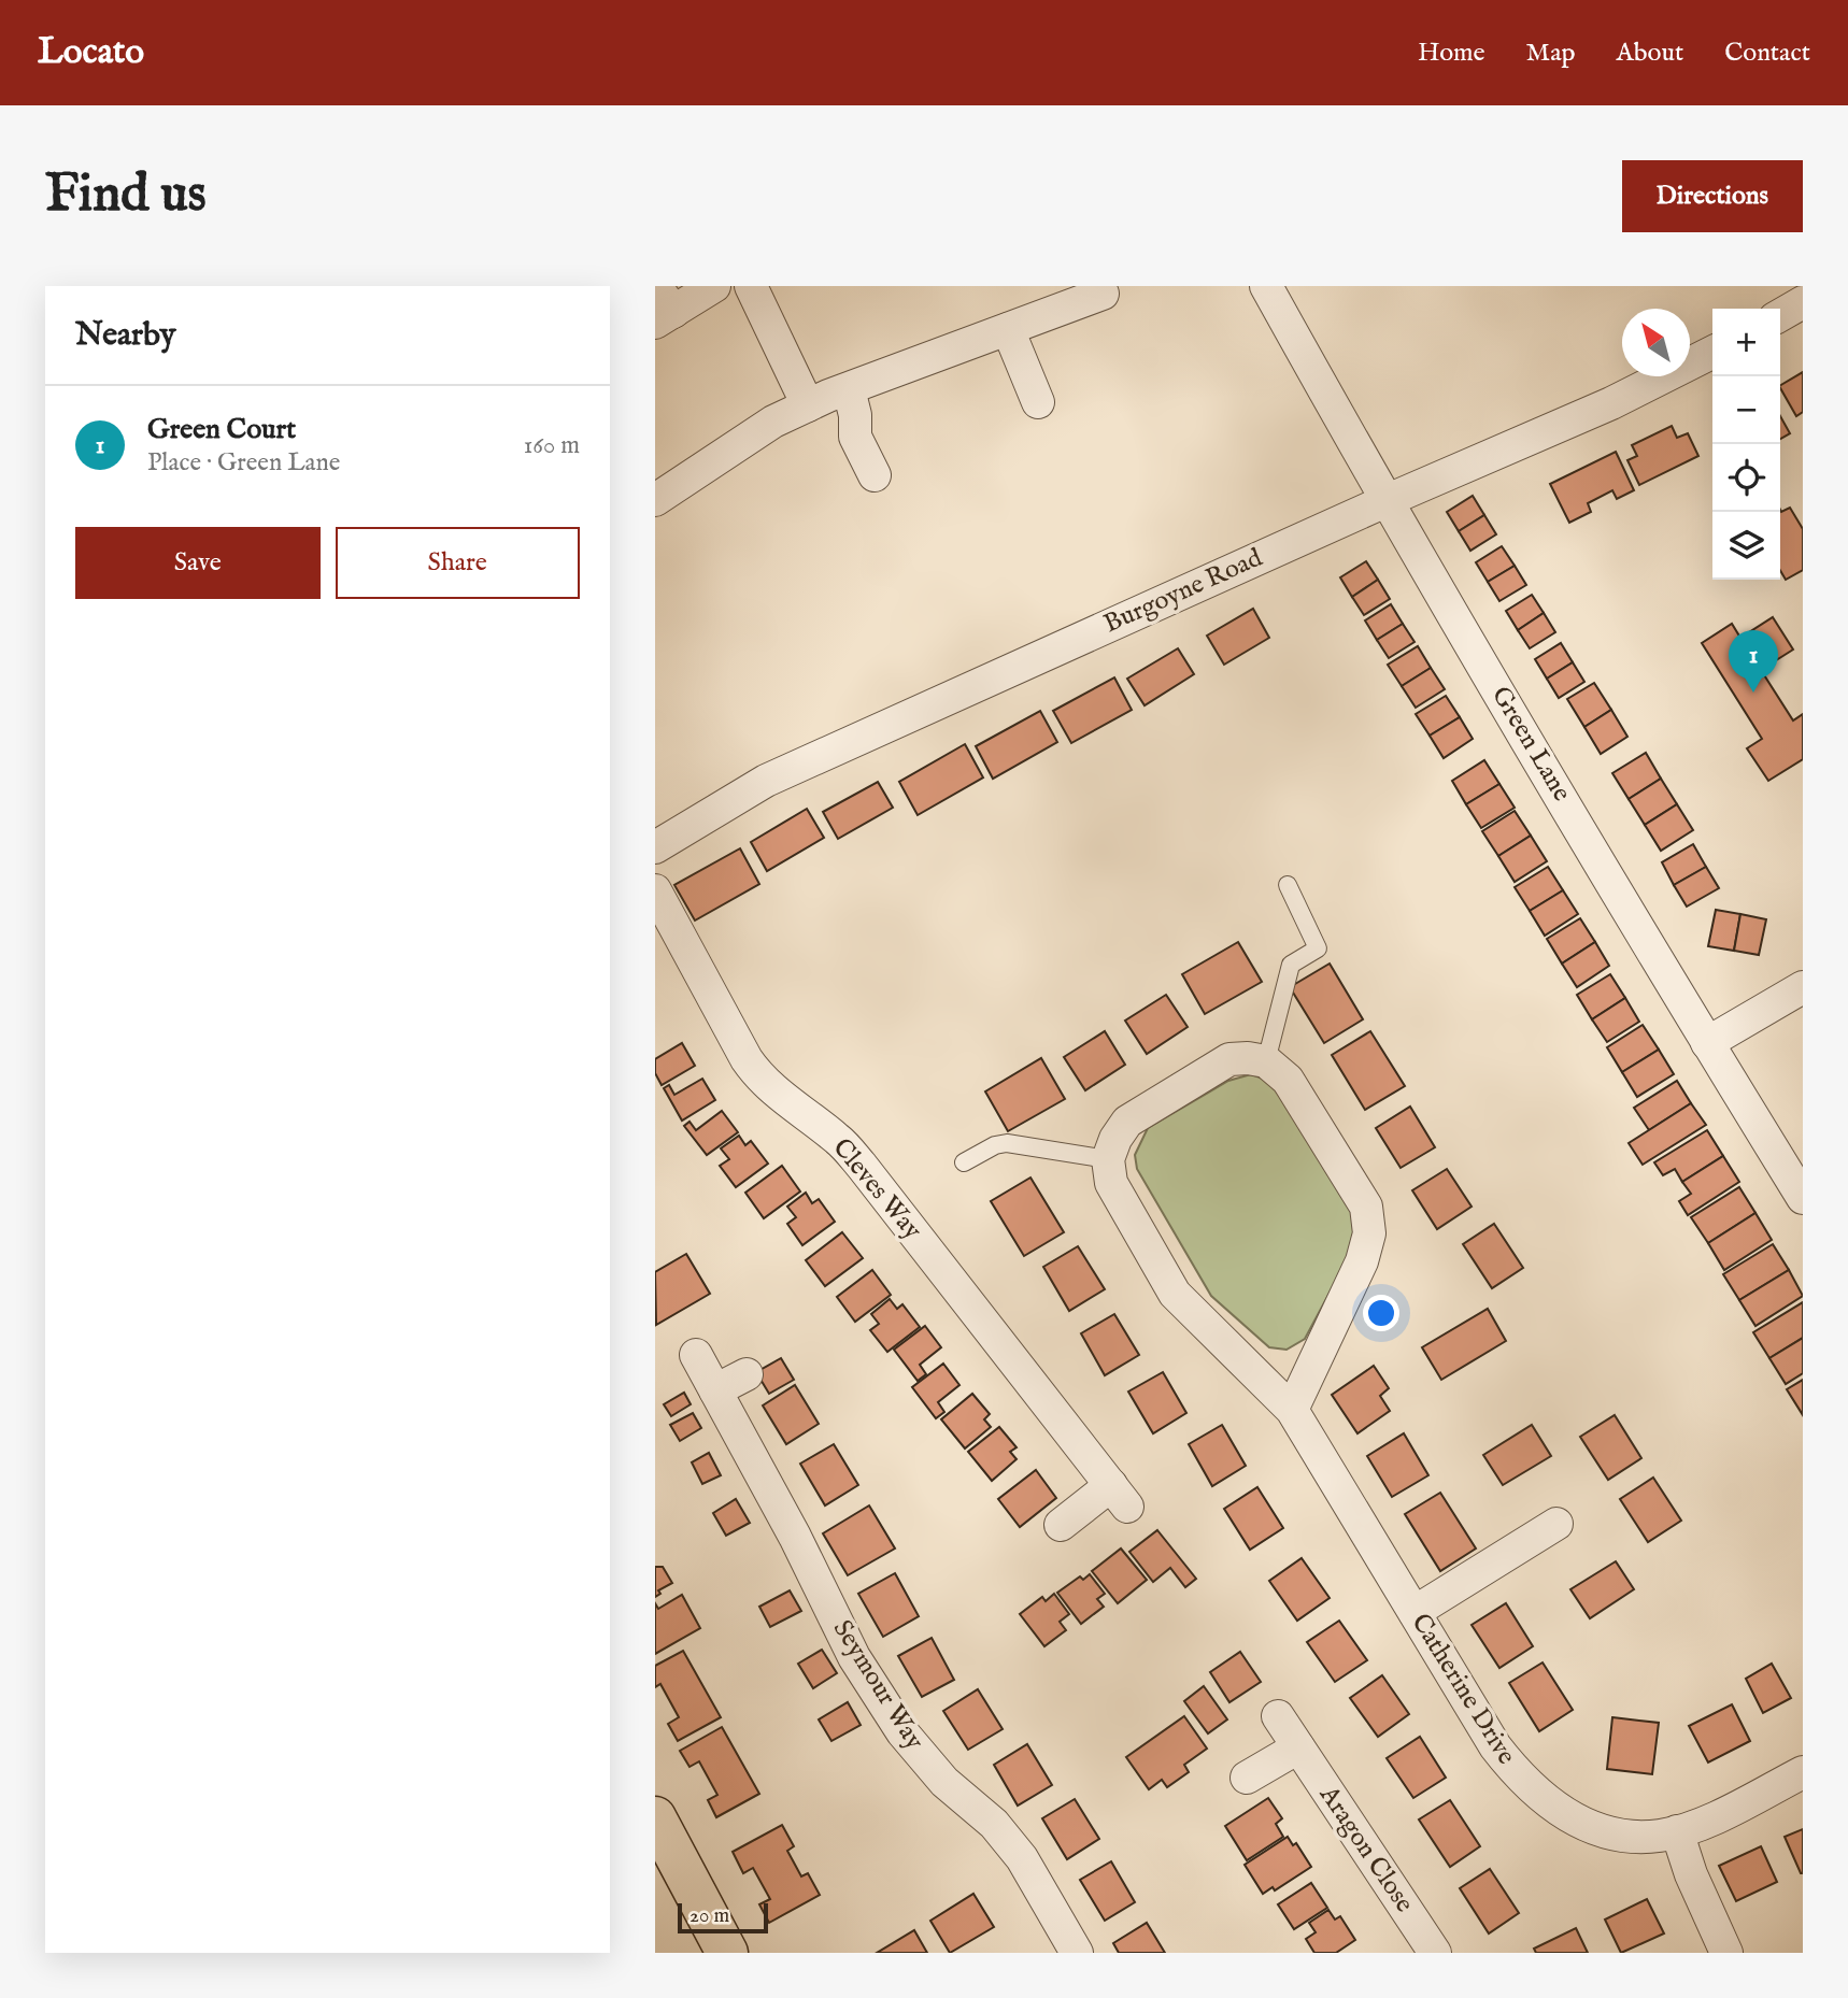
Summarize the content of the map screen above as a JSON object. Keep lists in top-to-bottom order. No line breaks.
{"streets":{"street":["Burgoyne Road","Green Lane","Cleves Way","Seymour Way","Catherine Drive","Aragon Close"]},"crossings":[["Burgoyne Road","Green Lane"]],"scale_bar":"20 m","north":"top left","page":{"header":"Locato","nav":["Home","Map","About","Contact"],"buttons":["Directions",["Save","Share"]],"title":"Find us","heading":"Nearby","map_buttons":["+","−"],"list":[{"mark":"1","name":"Green Court","note":"Place · Green Lane","value":"160 m"}],"pins":"1","scale":"20 m"}}
